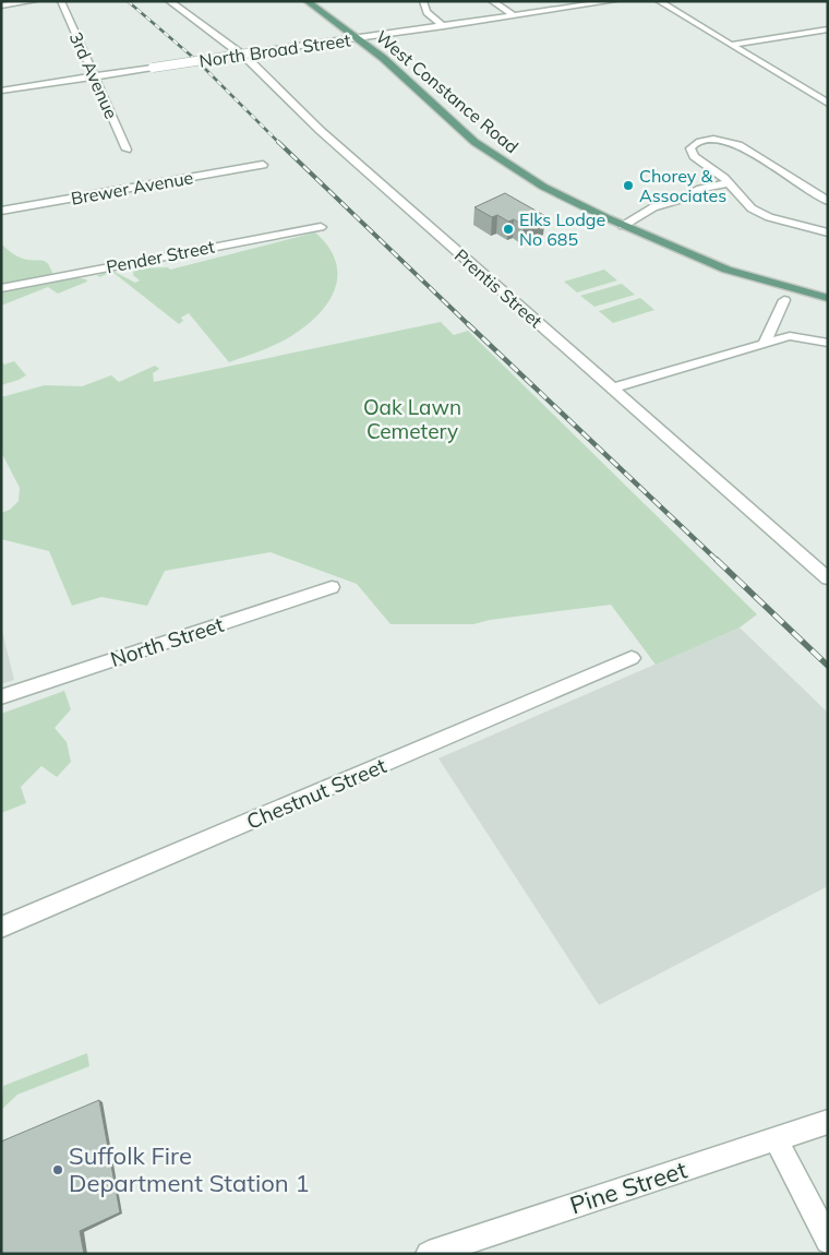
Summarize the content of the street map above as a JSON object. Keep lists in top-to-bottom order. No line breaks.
{"streets":{"main road":["West Constance Road"],"street":["North Broad Street","3rd Avenue","Brewer Avenue","Pender Street","Prentis Street","North Street","Chestnut Street","Pine Street"]},"crossings":[["North Broad Street","3rd Avenue"],["North Broad Street","West Constance Road"]],"parks":["Oak Lawn Cemetery"],"places":["Chorey & Associates","Elks Lodge No 685","Suffolk Fire Department Station 1"]}
